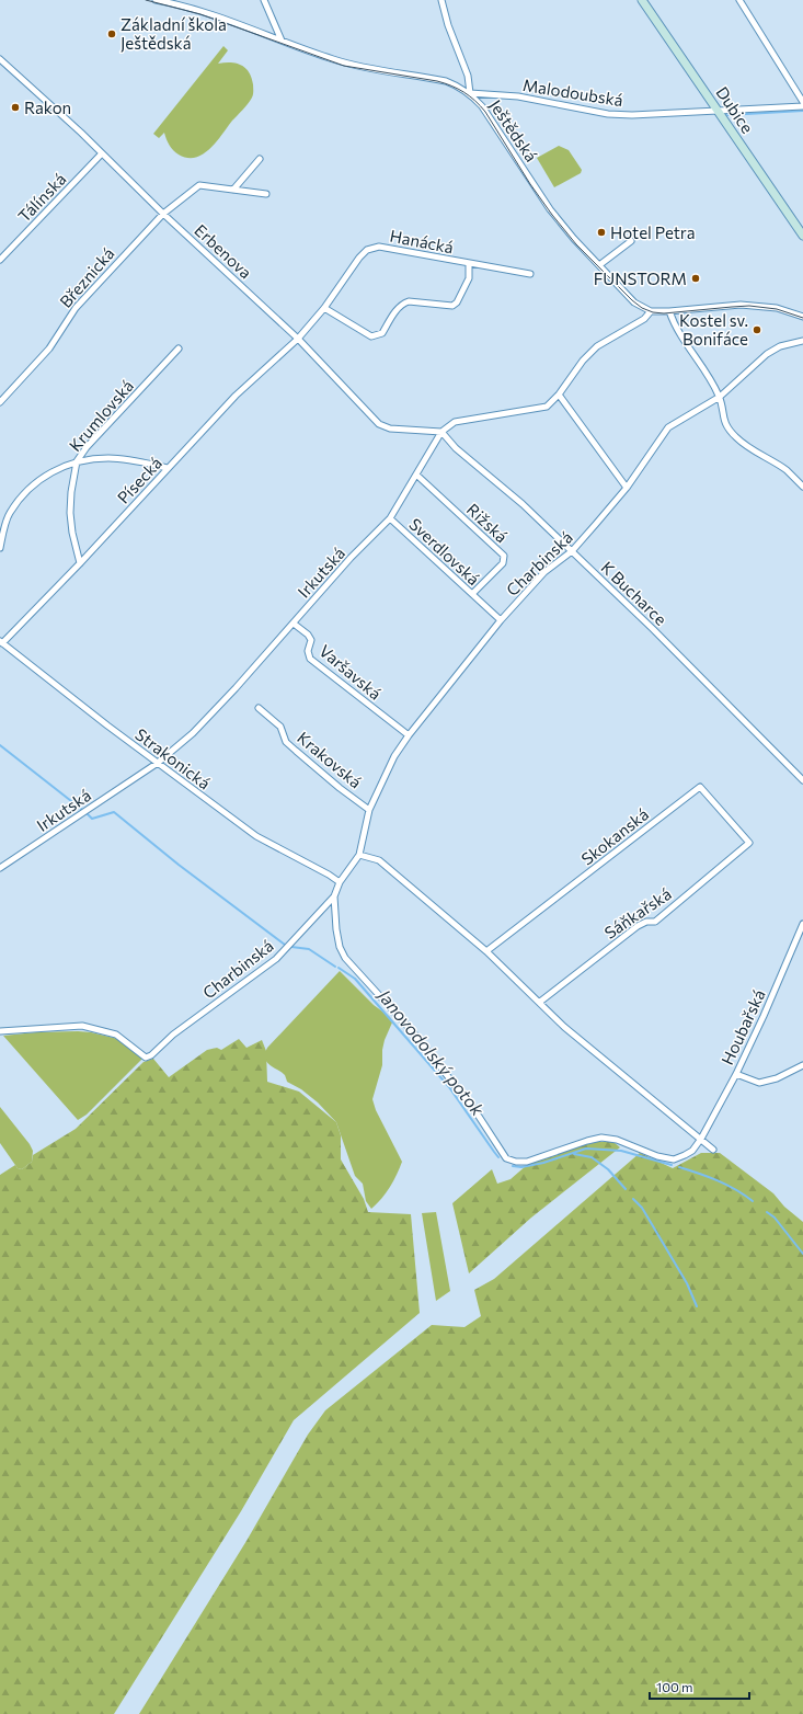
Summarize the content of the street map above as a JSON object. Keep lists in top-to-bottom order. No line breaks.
{"streets":{"street":["Malodoubská","Dubice","Ještědská","Tálínská","Hanácká","Erbenova","Březnická","Krumlovská","Písecká","Rižská","Sverdlovská","Charbinská","Irkutská","K Bucharce","Varšavská","Strakonická","Krakovská","Skokanská","Sáňkařská","Houbařská"]},"crossings":[["Malodoubská","Dubice"],["Malodoubská","Ještědská"],["Ještědská","Irkutská"],["Tálínská","Erbenova"],["Hanácká","Erbenova"],["Hanácká","Písecká"],["Erbenova","Březnická"],["Erbenova","Písecká"],["Erbenova","Irkutská"],["Erbenova","K Bucharce"],["Krumlovská","Písecká"],["Písecká","Strakonická"],["Rižská","Sverdlovská"],["Rižská","Irkutská"],["Sverdlovská","Charbinská"],["Sverdlovská","Irkutská"],["Charbinská","K Bucharce"],["Charbinská","Varšavská"],["Charbinská","Strakonická"],["Charbinská","Krakovská"],["Charbinská","Houbařská"],["Irkutská","K Bucharce"],["Irkutská","Varšavská"],["Irkutská","Strakonická"],["Skokanská","Sáňkařská"]],"water":["Janovodolský potok"],"places":["Základní škola Ještědská","Rakon","Hotel Petra","FUNSTORM","Kostel sv. Bonifáce"],"scale_bar":"100 m"}
